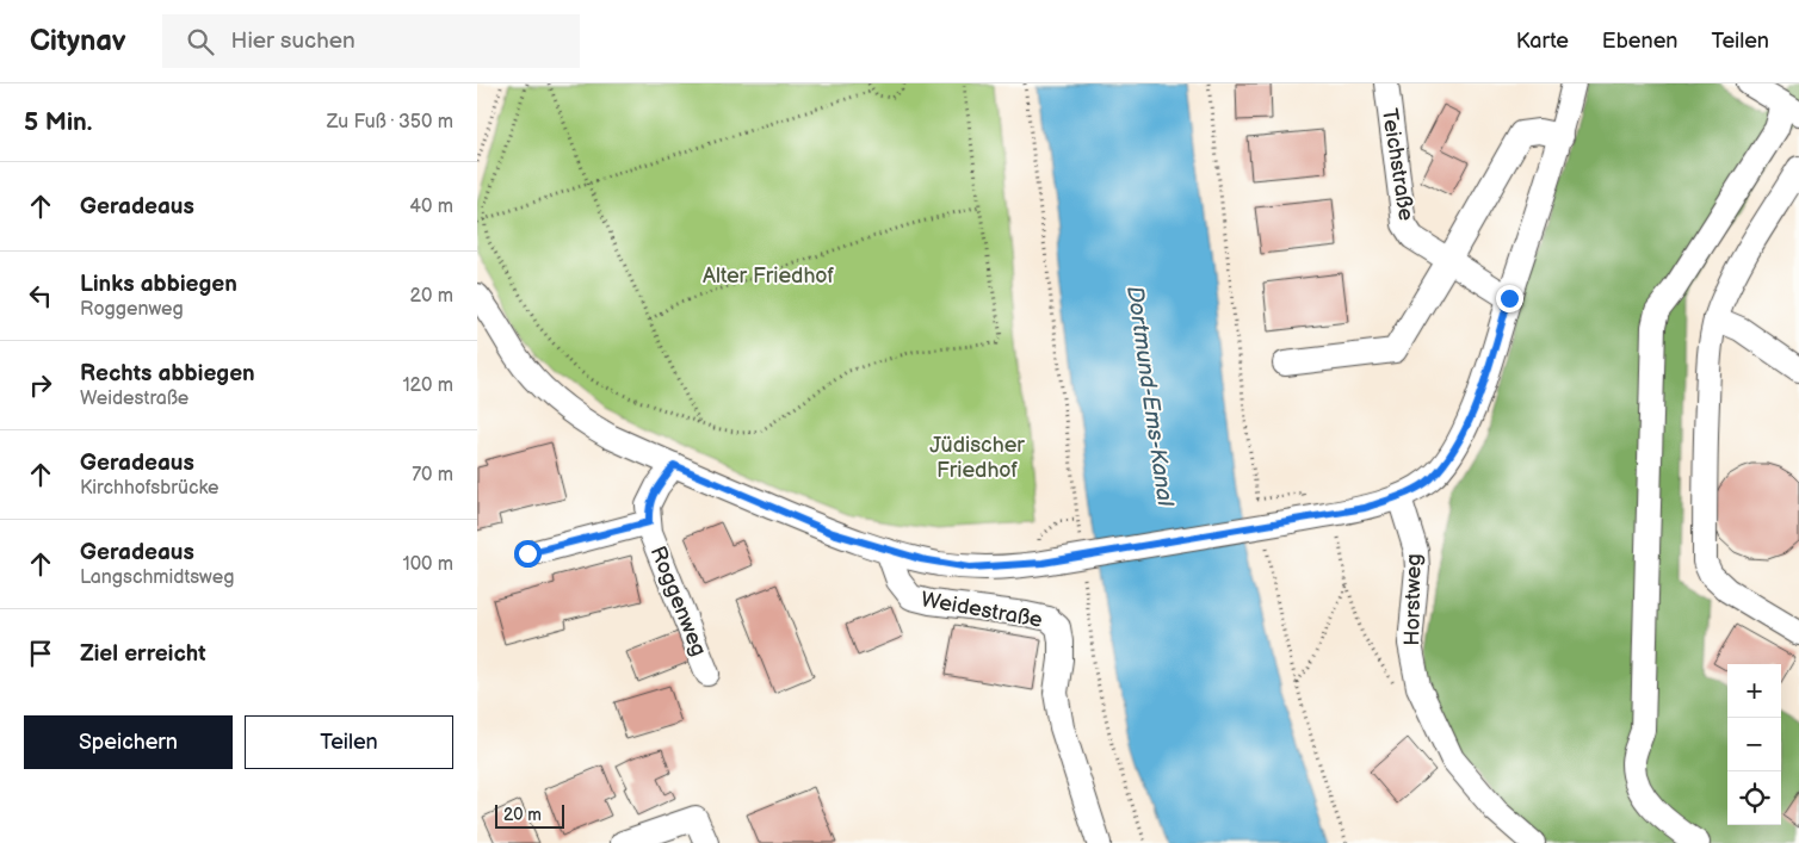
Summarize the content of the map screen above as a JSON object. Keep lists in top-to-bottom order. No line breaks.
{"streets":{"street":["Teichstraße","Horstweg","Roggenweg","Weidestraße"]},"crossings":[["Teichstraße","Weidestraße"],["Horstweg","Weidestraße"],["Roggenweg","Weidestraße"]],"water":["Dortmund-Ems-Kanal"],"parks":["Alter Friedhof","Jüdischer Friedhof"],"scale_bar":"20 m","page":{"header":"Citynav","search":"Hier suchen","nav":["Karte","Ebenen","Teilen"],"heading":["5 Min.","Zu Fuß · 350 m"],"list":[["Geradeaus","40 m"],["Links abbiegen","Roggenweg","20 m"],["Rechts abbiegen","Weidestraße","120 m"],["Geradeaus","Kirchhofsbrücke","70 m"],["Geradeaus","Langschmidtsweg","100 m"],"Ziel erreicht"],"map_buttons":["+","−"],"buttons":["Speichern","Teilen"],"scale":"20 m"}}
